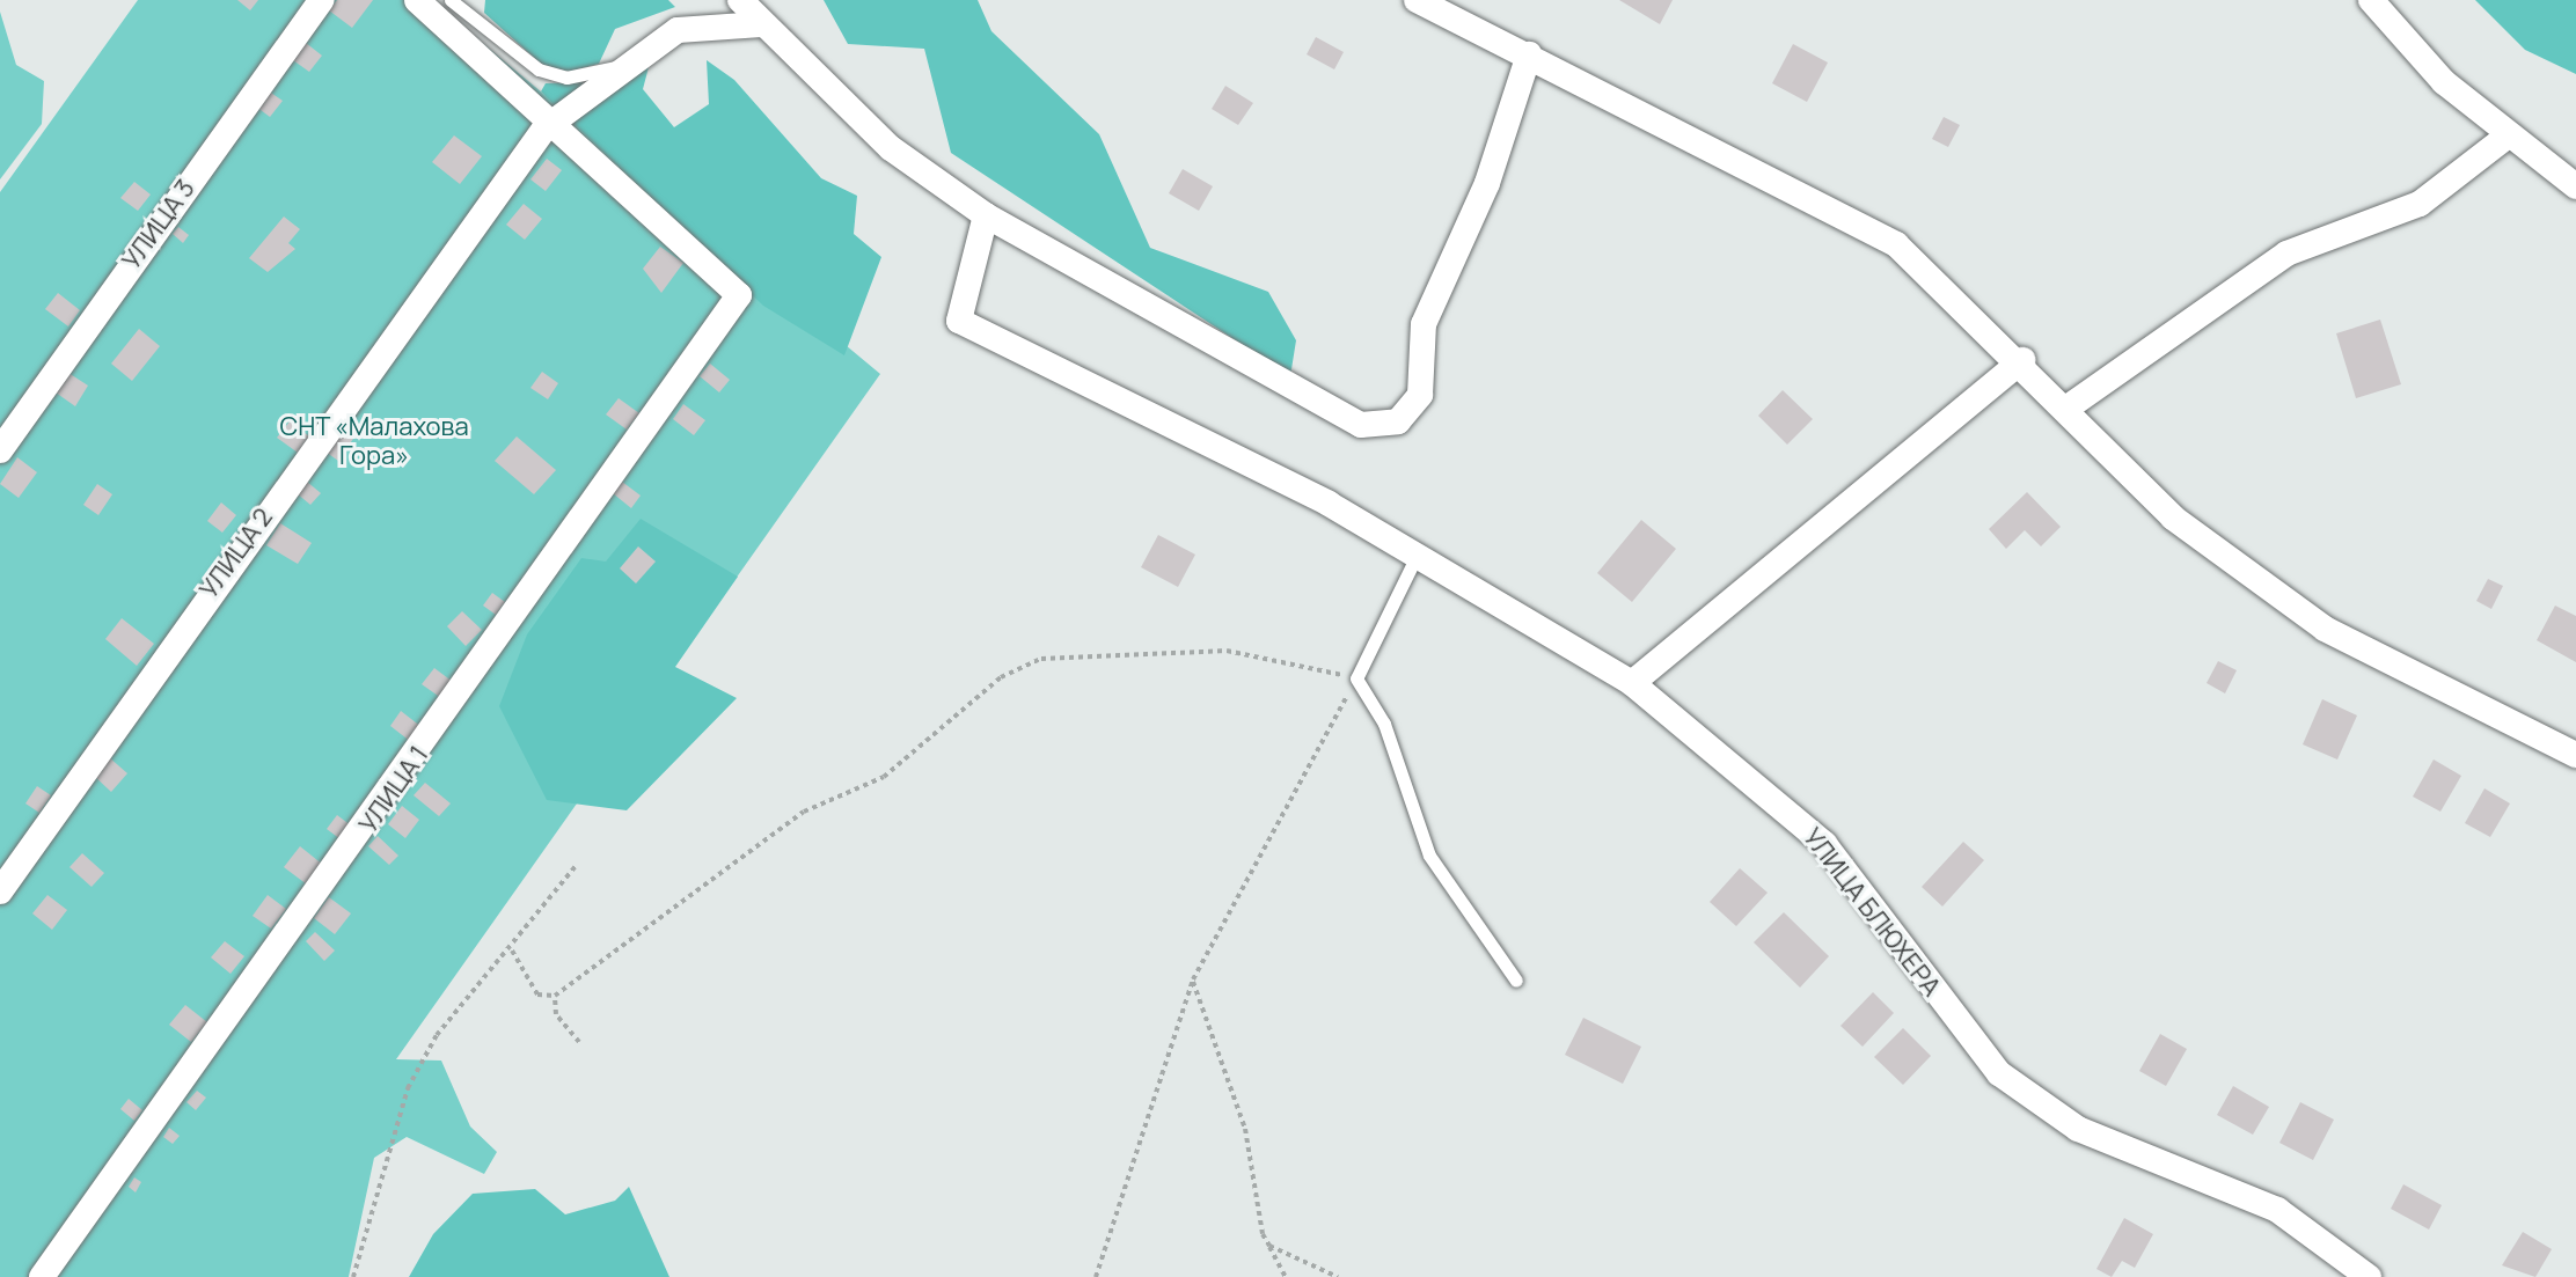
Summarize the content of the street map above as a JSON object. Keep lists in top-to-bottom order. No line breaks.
{"streets":{"street":["УЛИЦА 3","УЛИЦА 2","УЛИЦА 1","УЛИЦА БЛЮХЕРА"]},"crossings":[["УЛИЦА 2","УЛИЦА 1"]],"parks":["СНТ «Малахова Гора»"]}
